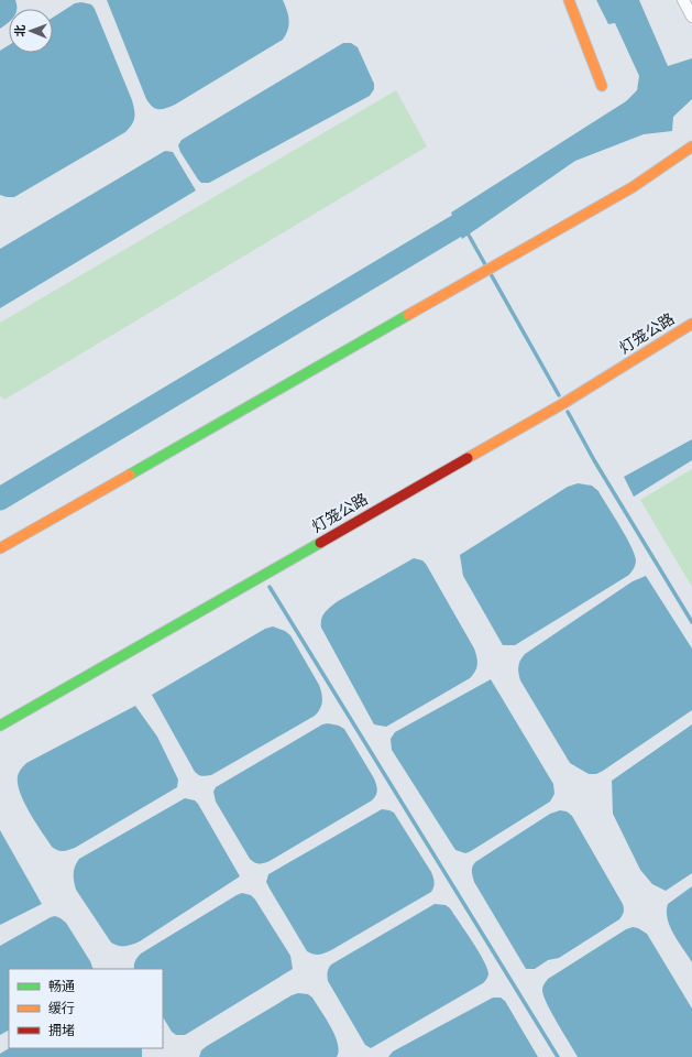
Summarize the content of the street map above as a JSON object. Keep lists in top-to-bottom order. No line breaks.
{"streets":{"street":["灯笼公路"]},"legend":["畅通","缓行","拥堵"],"north":"left"}
